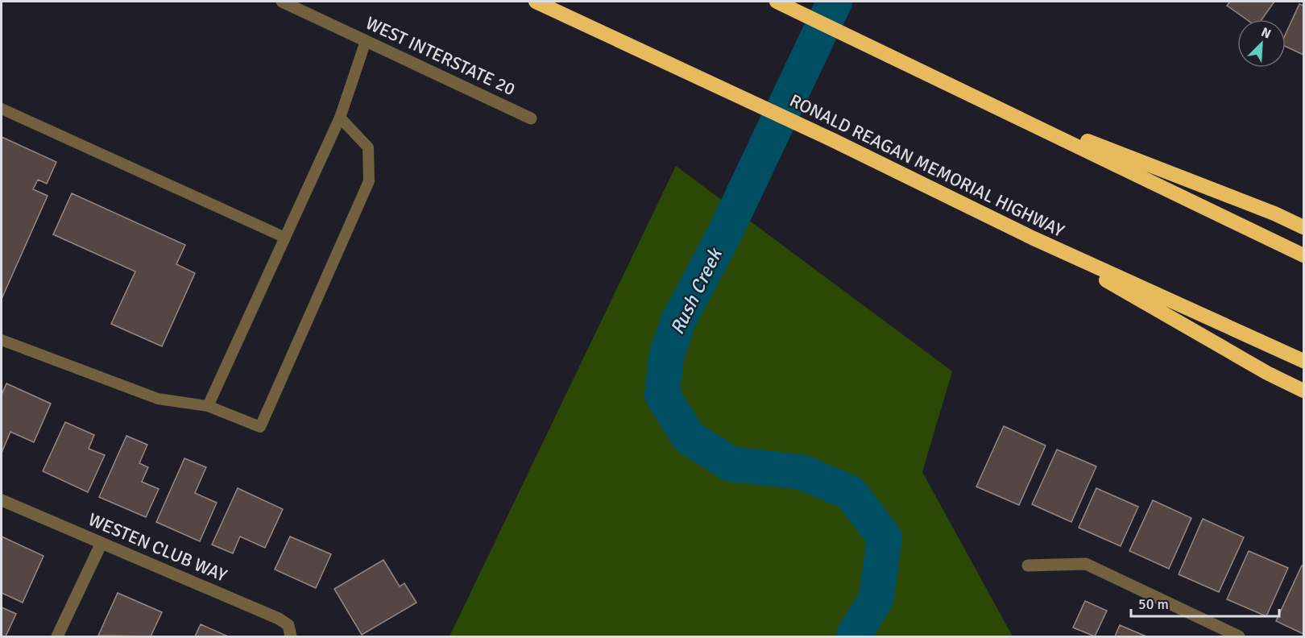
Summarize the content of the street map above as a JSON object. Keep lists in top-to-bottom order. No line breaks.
{"streets":{"highway":["RONALD REAGAN MEMORIAL HIGHWAY"],"street":["WEST INTERSTATE 20","WESTEN CLUB WAY"]},"water":["Rush Creek"],"scale_bar":"50 m","north":"top right"}
